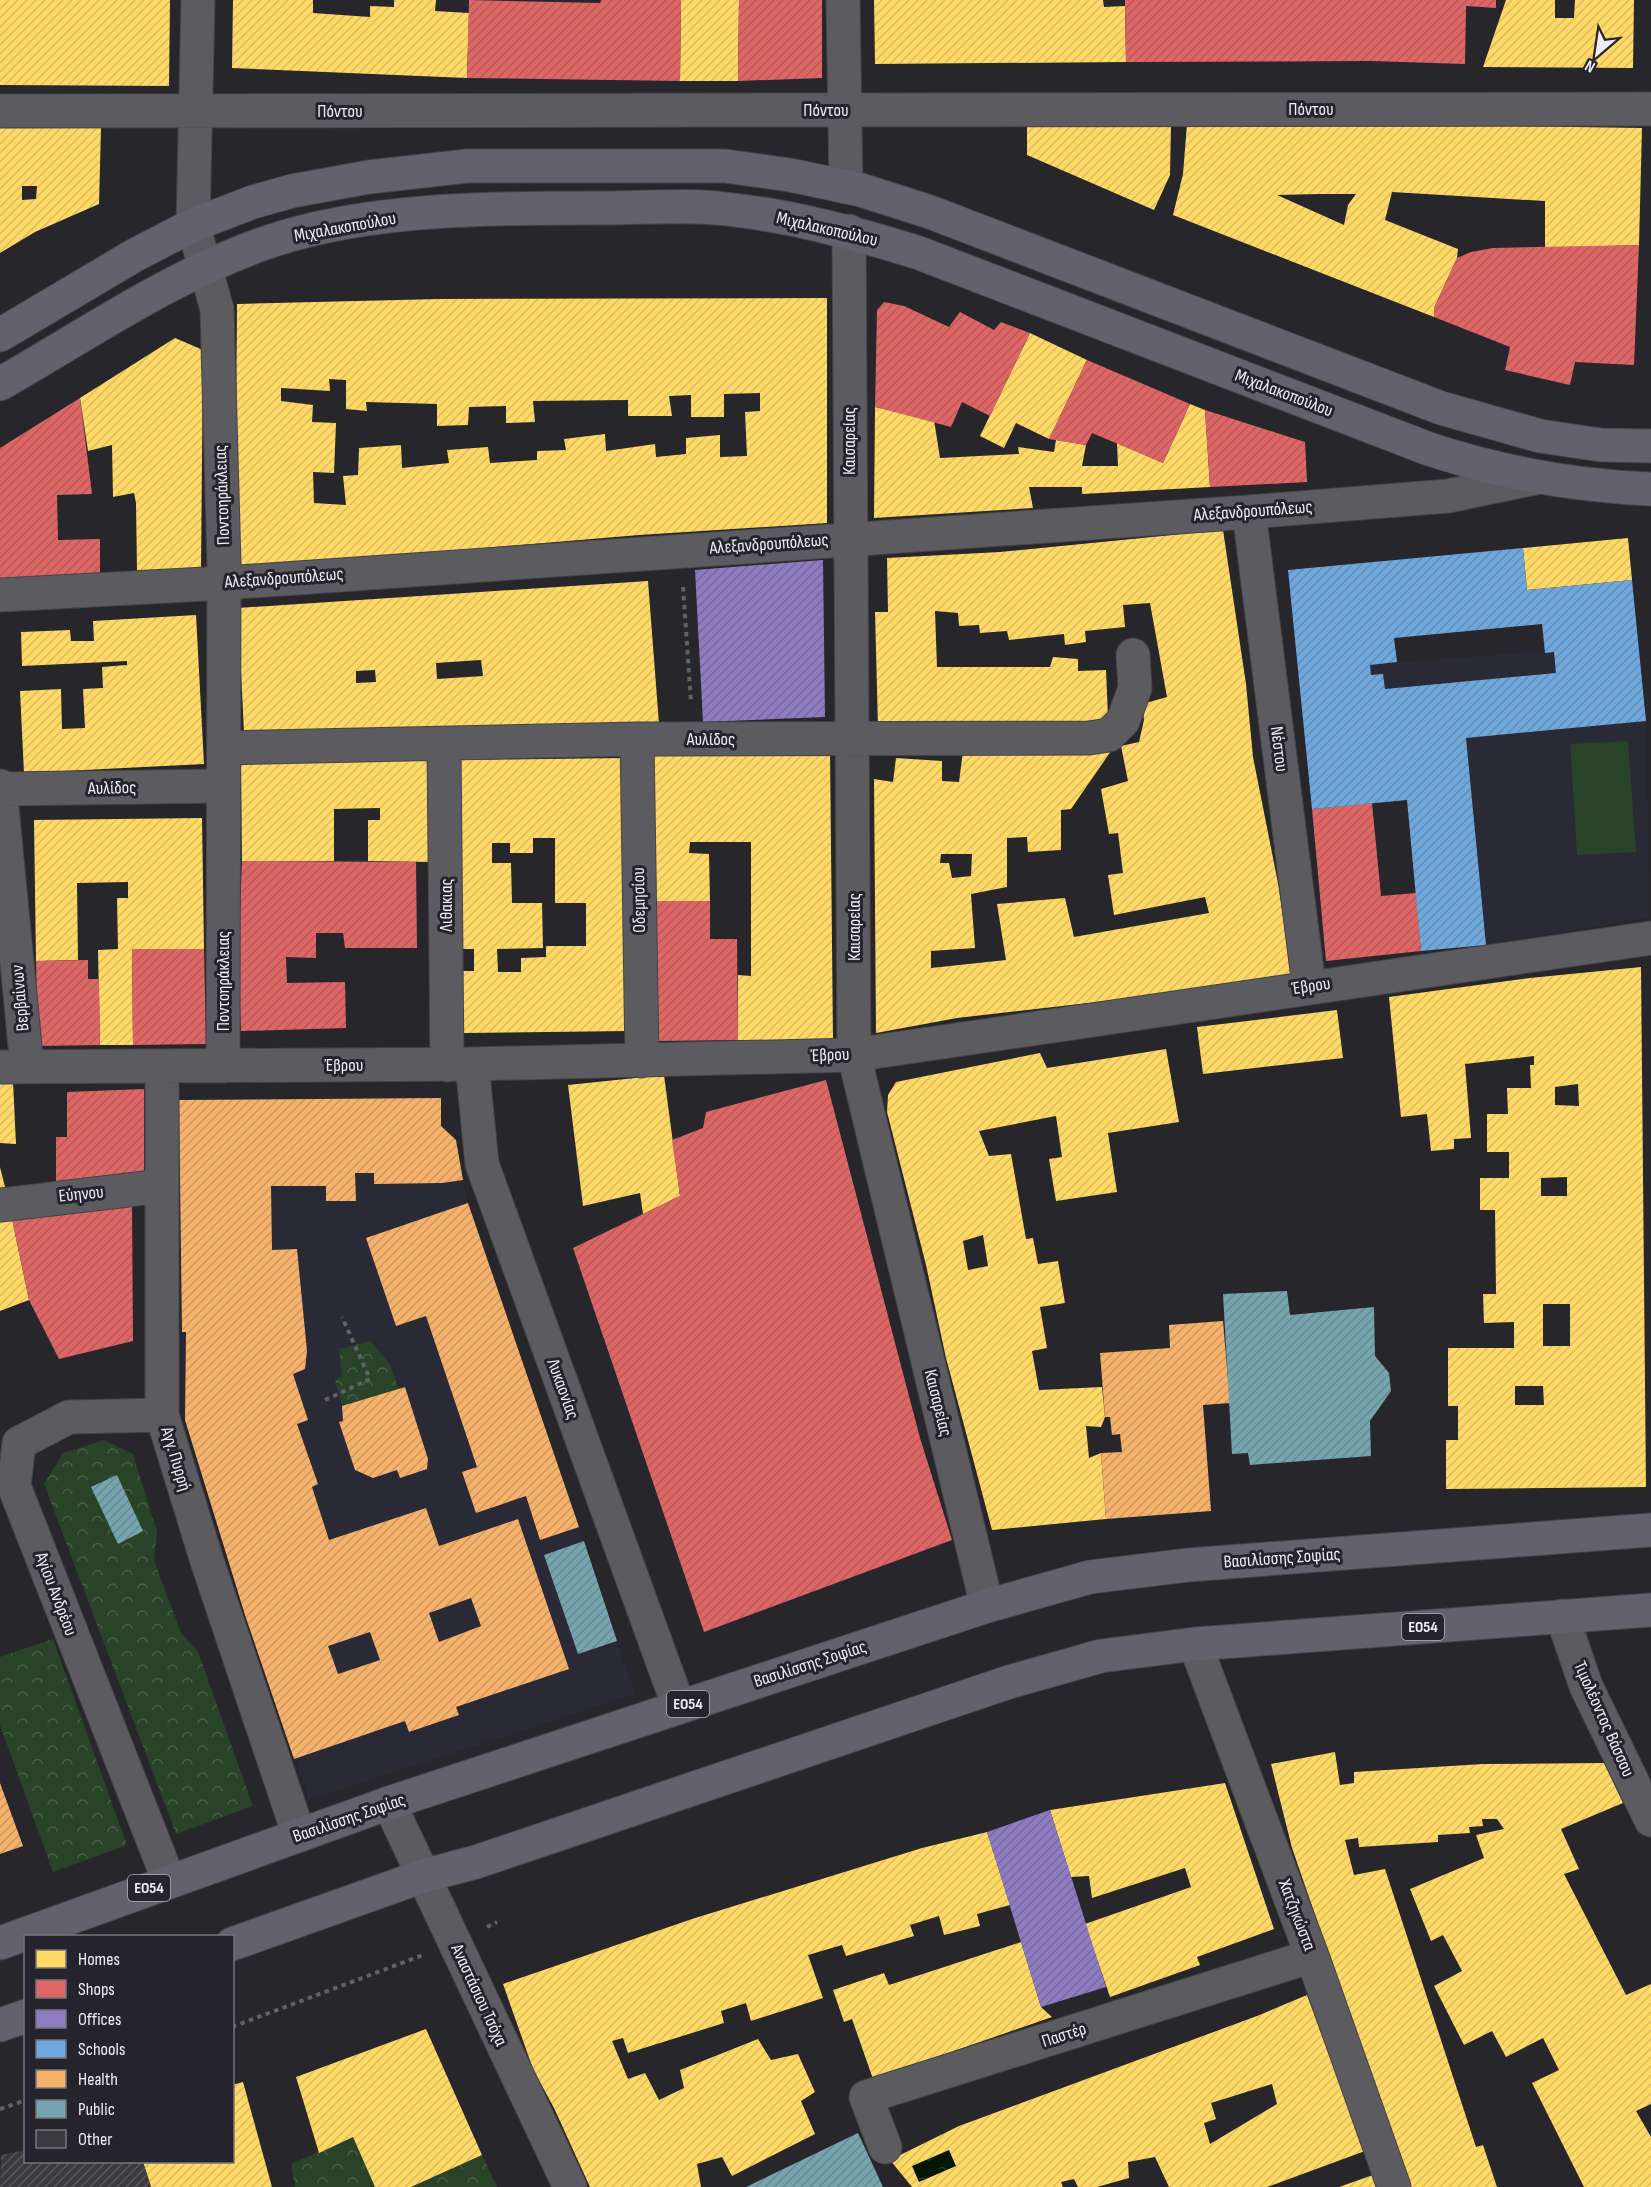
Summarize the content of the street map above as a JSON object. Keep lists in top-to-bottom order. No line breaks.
{"streets":{"main road":["Μιχαλακοπούλου","Βασιλίσσης Σοφίας","ΕΟ54"],"street":["Πόντου","Καισαρείας","Ποντοηράκλειας","Αλεξανδρουπόλεως","Αυλίδος","Νέστου","Οδεμησίου","Λιθακιας","Έβρου","Βερβαίνων","Εύηνου","Λυκαονίας","Αγγ. Πυρρή","Αγίου Ανδρέου","Τιμολέοντος Βάσσου","Χατζηκώστα","Αναστάσιου Τσόχα","Παστέρ"]},"crossings":[["Πόντου","Ποντοηράκλειας"],["Μιχαλακοπούλου","Καισαρείας"],["Μιχαλακοπούλου","Ποντοηράκλειας"],["Μιχαλακοπούλου","Αλεξανδρουπόλεως"],["Καισαρείας","Αλεξανδρουπόλεως"],["Καισαρείας","Αυλίδος"],["Καισαρείας","Έβρου"],["Καισαρείας","Βασιλίσσης Σοφίας"],["Ποντοηράκλειας","Αλεξανδρουπόλεως"],["Ποντοηράκλειας","Αυλίδος"],["Ποντοηράκλειας","Έβρου"],["Αλεξανδρουπόλεως","Νέστου"],["Αυλίδος","Οδεμησίου"],["Αυλίδος","Λιθακιας"],["Αυλίδος","Βερβαίνων"],["Νέστου","Έβρου"],["Οδεμησίου","Έβρου"],["Λιθακιας","Έβρου"],["Λιθακιας","Λυκαονίας"],["Έβρου","Βερβαίνων"],["Έβρου","Λυκαονίας"],["Έβρου","Αγγ. Πυρρή"],["Εύηνου","Αγγ. Πυρρή"],["Λυκαονίας","Βασιλίσσης Σοφίας"],["Αγγ. Πυρρή","Βασιλίσσης Σοφίας"],["Αγγ. Πυρρή","Αγίου Ανδρέου"],["Βασιλίσσης Σοφίας","Αγίου Ανδρέου"],["Βασιλίσσης Σοφίας","Αναστάσιου Τσόχα"],["ΕΟ54","Τιμολέοντος Βάσσου"],["ΕΟ54","Χατζηκώστα"],["ΕΟ54","Αναστάσιου Τσόχα"],["Χατζηκώστα","Παστέρ"]],"legend":["Homes","Shops","Offices","Schools","Health","Public","Other"],"north":"bottom left"}
